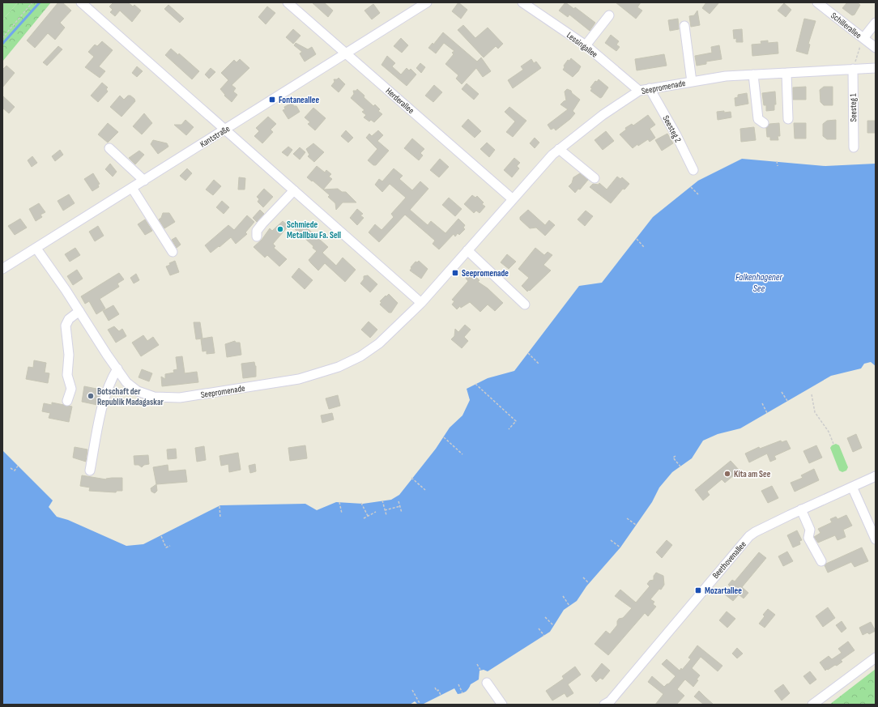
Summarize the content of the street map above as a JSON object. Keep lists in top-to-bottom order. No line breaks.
{"streets":{"street":["Schillerallee","Lessingallee","Seepromenade","Herderallee","Seesteg 1","Seesteg 2","Kantstraße","Beethovenallee"]},"crossings":[["Lessingallee","Seepromenade"],["Seepromenade","Herderallee"],["Seepromenade","Seesteg 1"],["Seepromenade","Seesteg 2"],["Seepromenade","Kantstraße"],["Herderallee","Kantstraße"]],"water":["Falkenhagener See"],"places":{"transit":["Fontaneallee","Seepromenade","Mozartallee"],"other":["Schmiede Metallbau Fa. Sell","Botschaft der Republik Madagaskar","Kita am See"]}}
